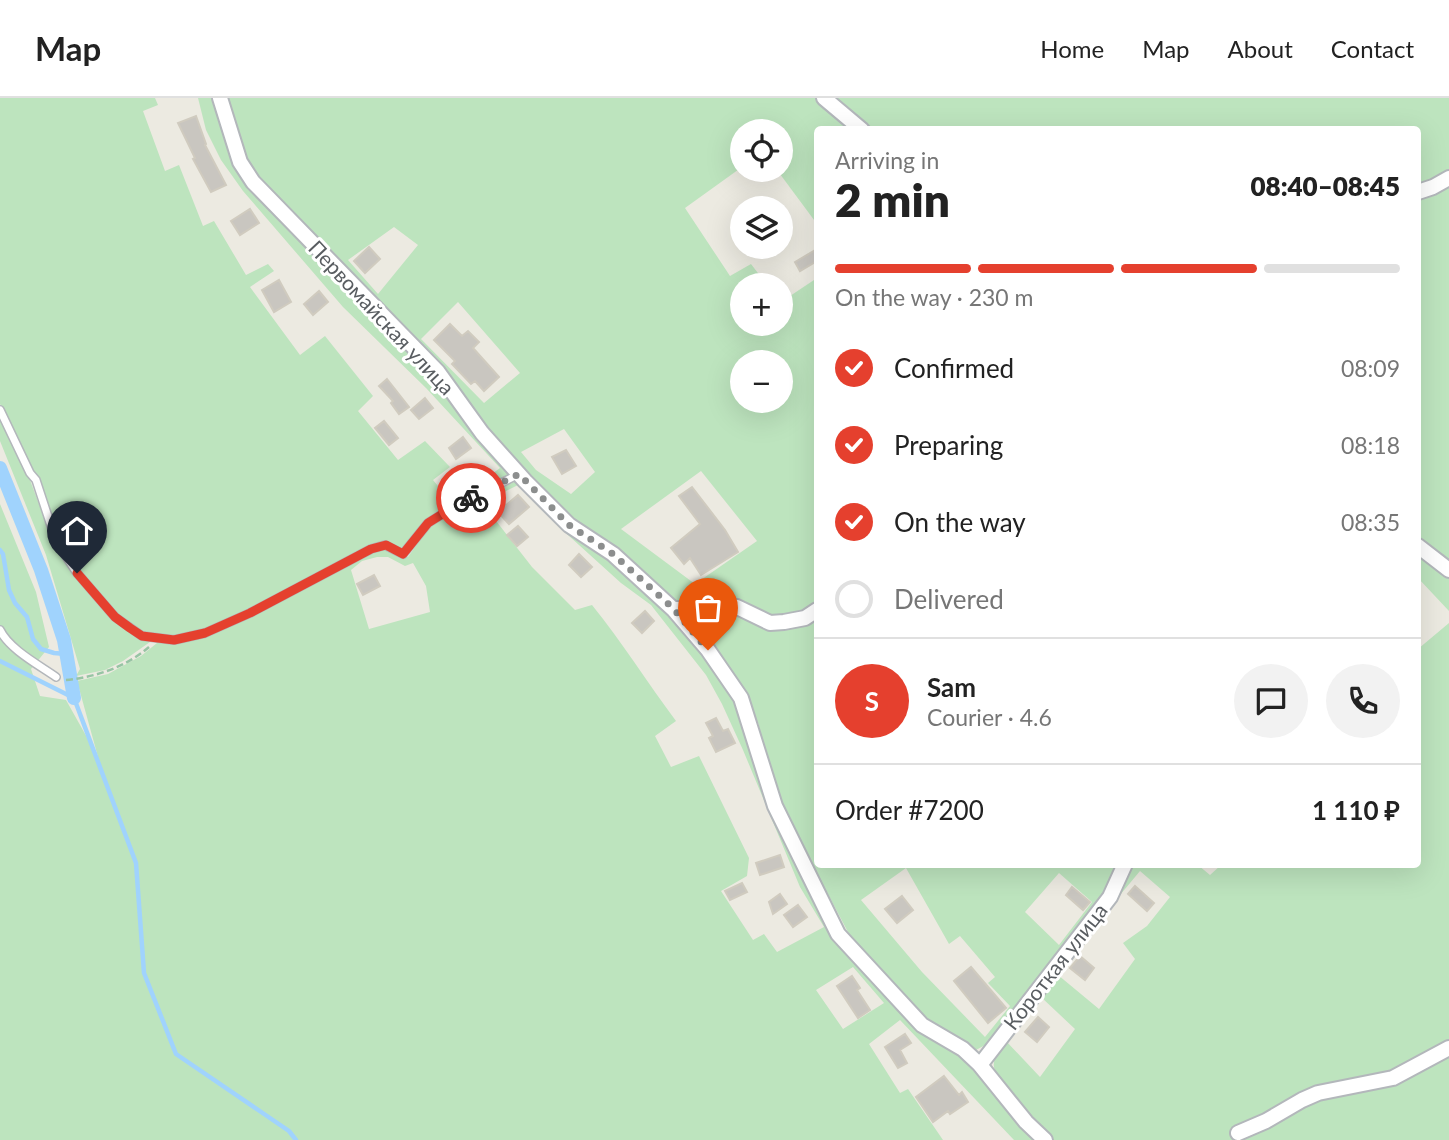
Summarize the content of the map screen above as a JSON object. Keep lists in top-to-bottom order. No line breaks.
{"streets":{"street":["Первомайская улица","Короткая улица"]},"crossings":[["Первомайская улица","Короткая улица"]],"page":{"header":"Map","nav":["Home","Map","About","Contact"],"map_buttons":["+","−"],"heading":["2 min","Arriving in","08:40–08:45"],"panel":["Sam","Courier · 4.6","Order #7200","1 110 ₽"],"bar":"On the way · 230 m","list":[["Confirmed","08:09"],["Preparing","08:18"],["On the way","08:35"],"Delivered"],"round":"S"}}
